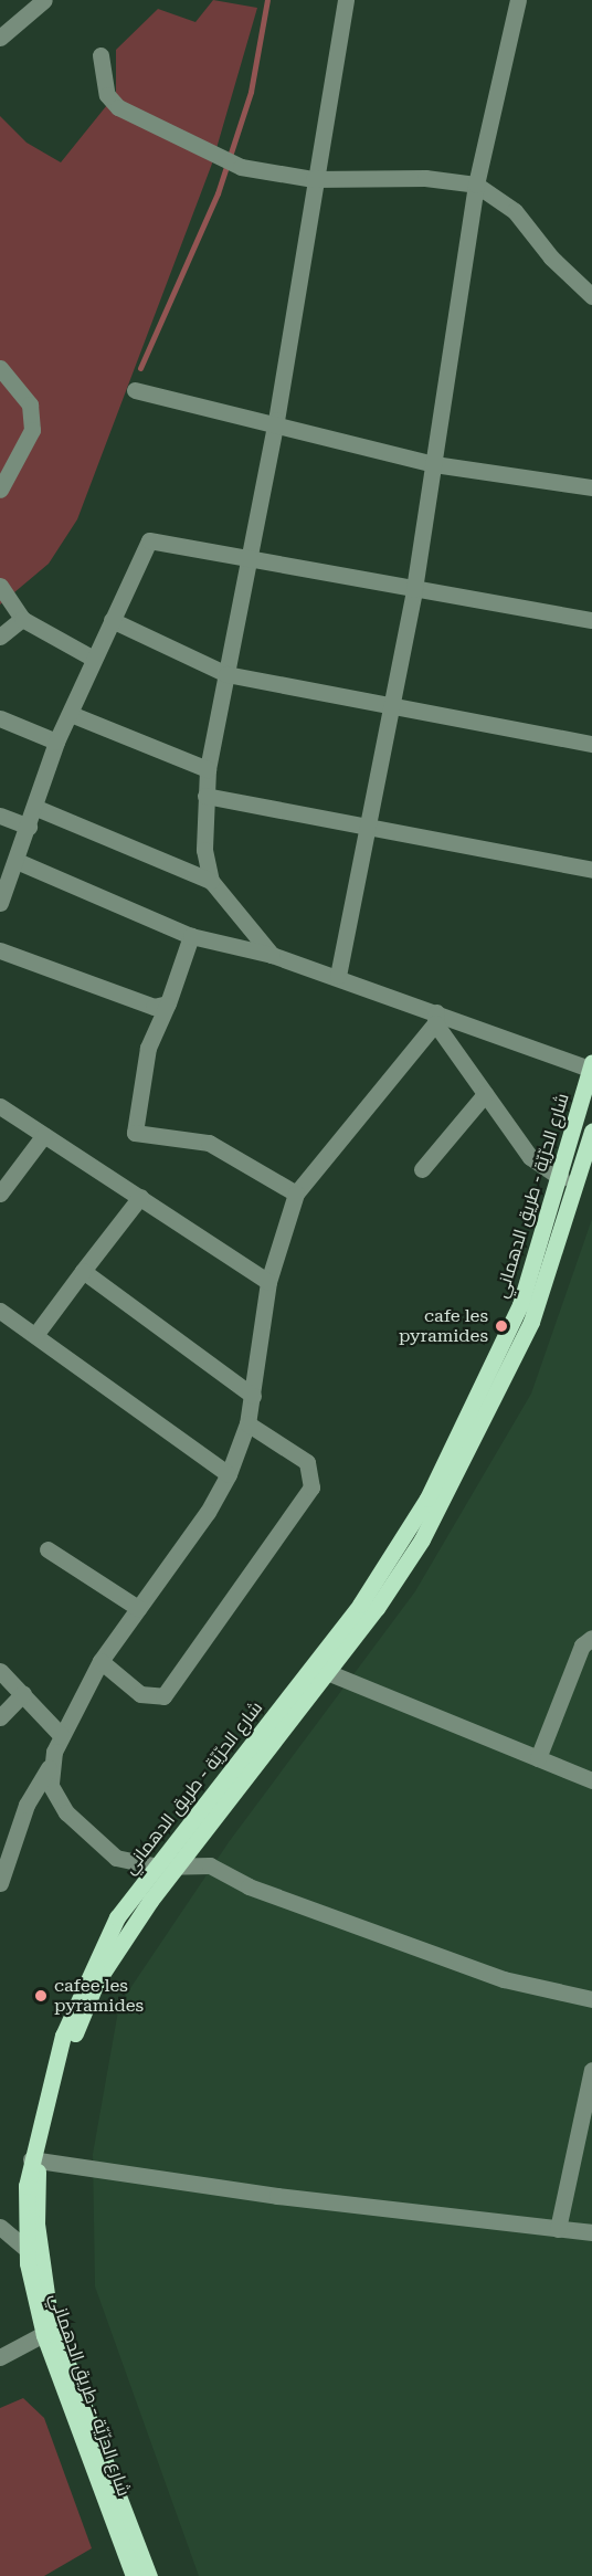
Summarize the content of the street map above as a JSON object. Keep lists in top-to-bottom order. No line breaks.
{"streets":{"main road":["شارع الحرّيّة - طريق الدهماني"]},"places":["cafe les pyramides","cafee les pyramides"]}
